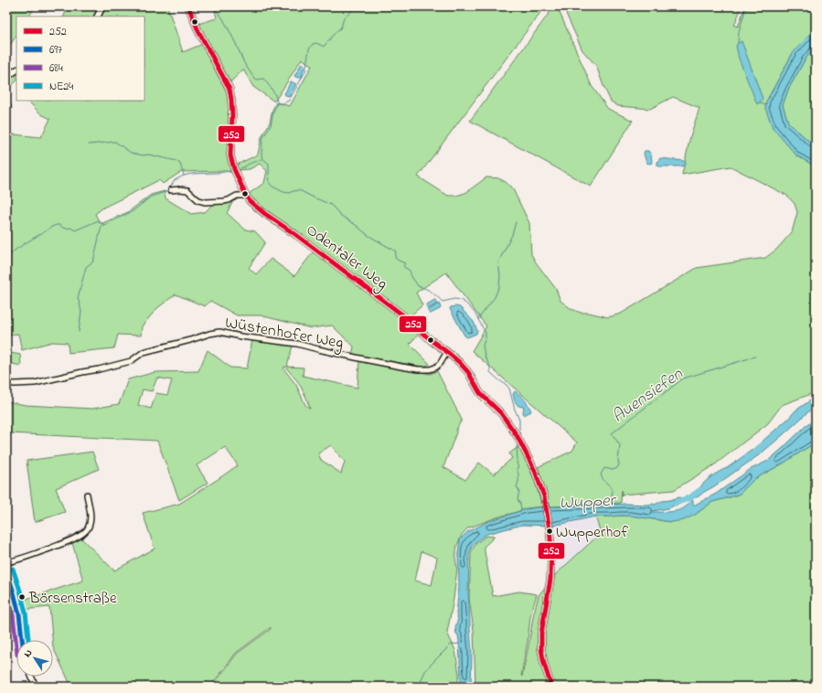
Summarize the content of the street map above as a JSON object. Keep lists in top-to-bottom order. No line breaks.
{"streets":{"main road":["Odentaler Weg"],"street":["Wüstenhofer Weg"]},"crossings":[["Odentaler Weg","Wüstenhofer Weg"]],"water":["Auensiefen","Wupper"],"places":["Wupperhof","Börsenstraße"],"lines":["transit line 252","transit line NE24","transit line 697","transit line 684"],"legend":["252","697","684","NE24"],"north":"top left"}
